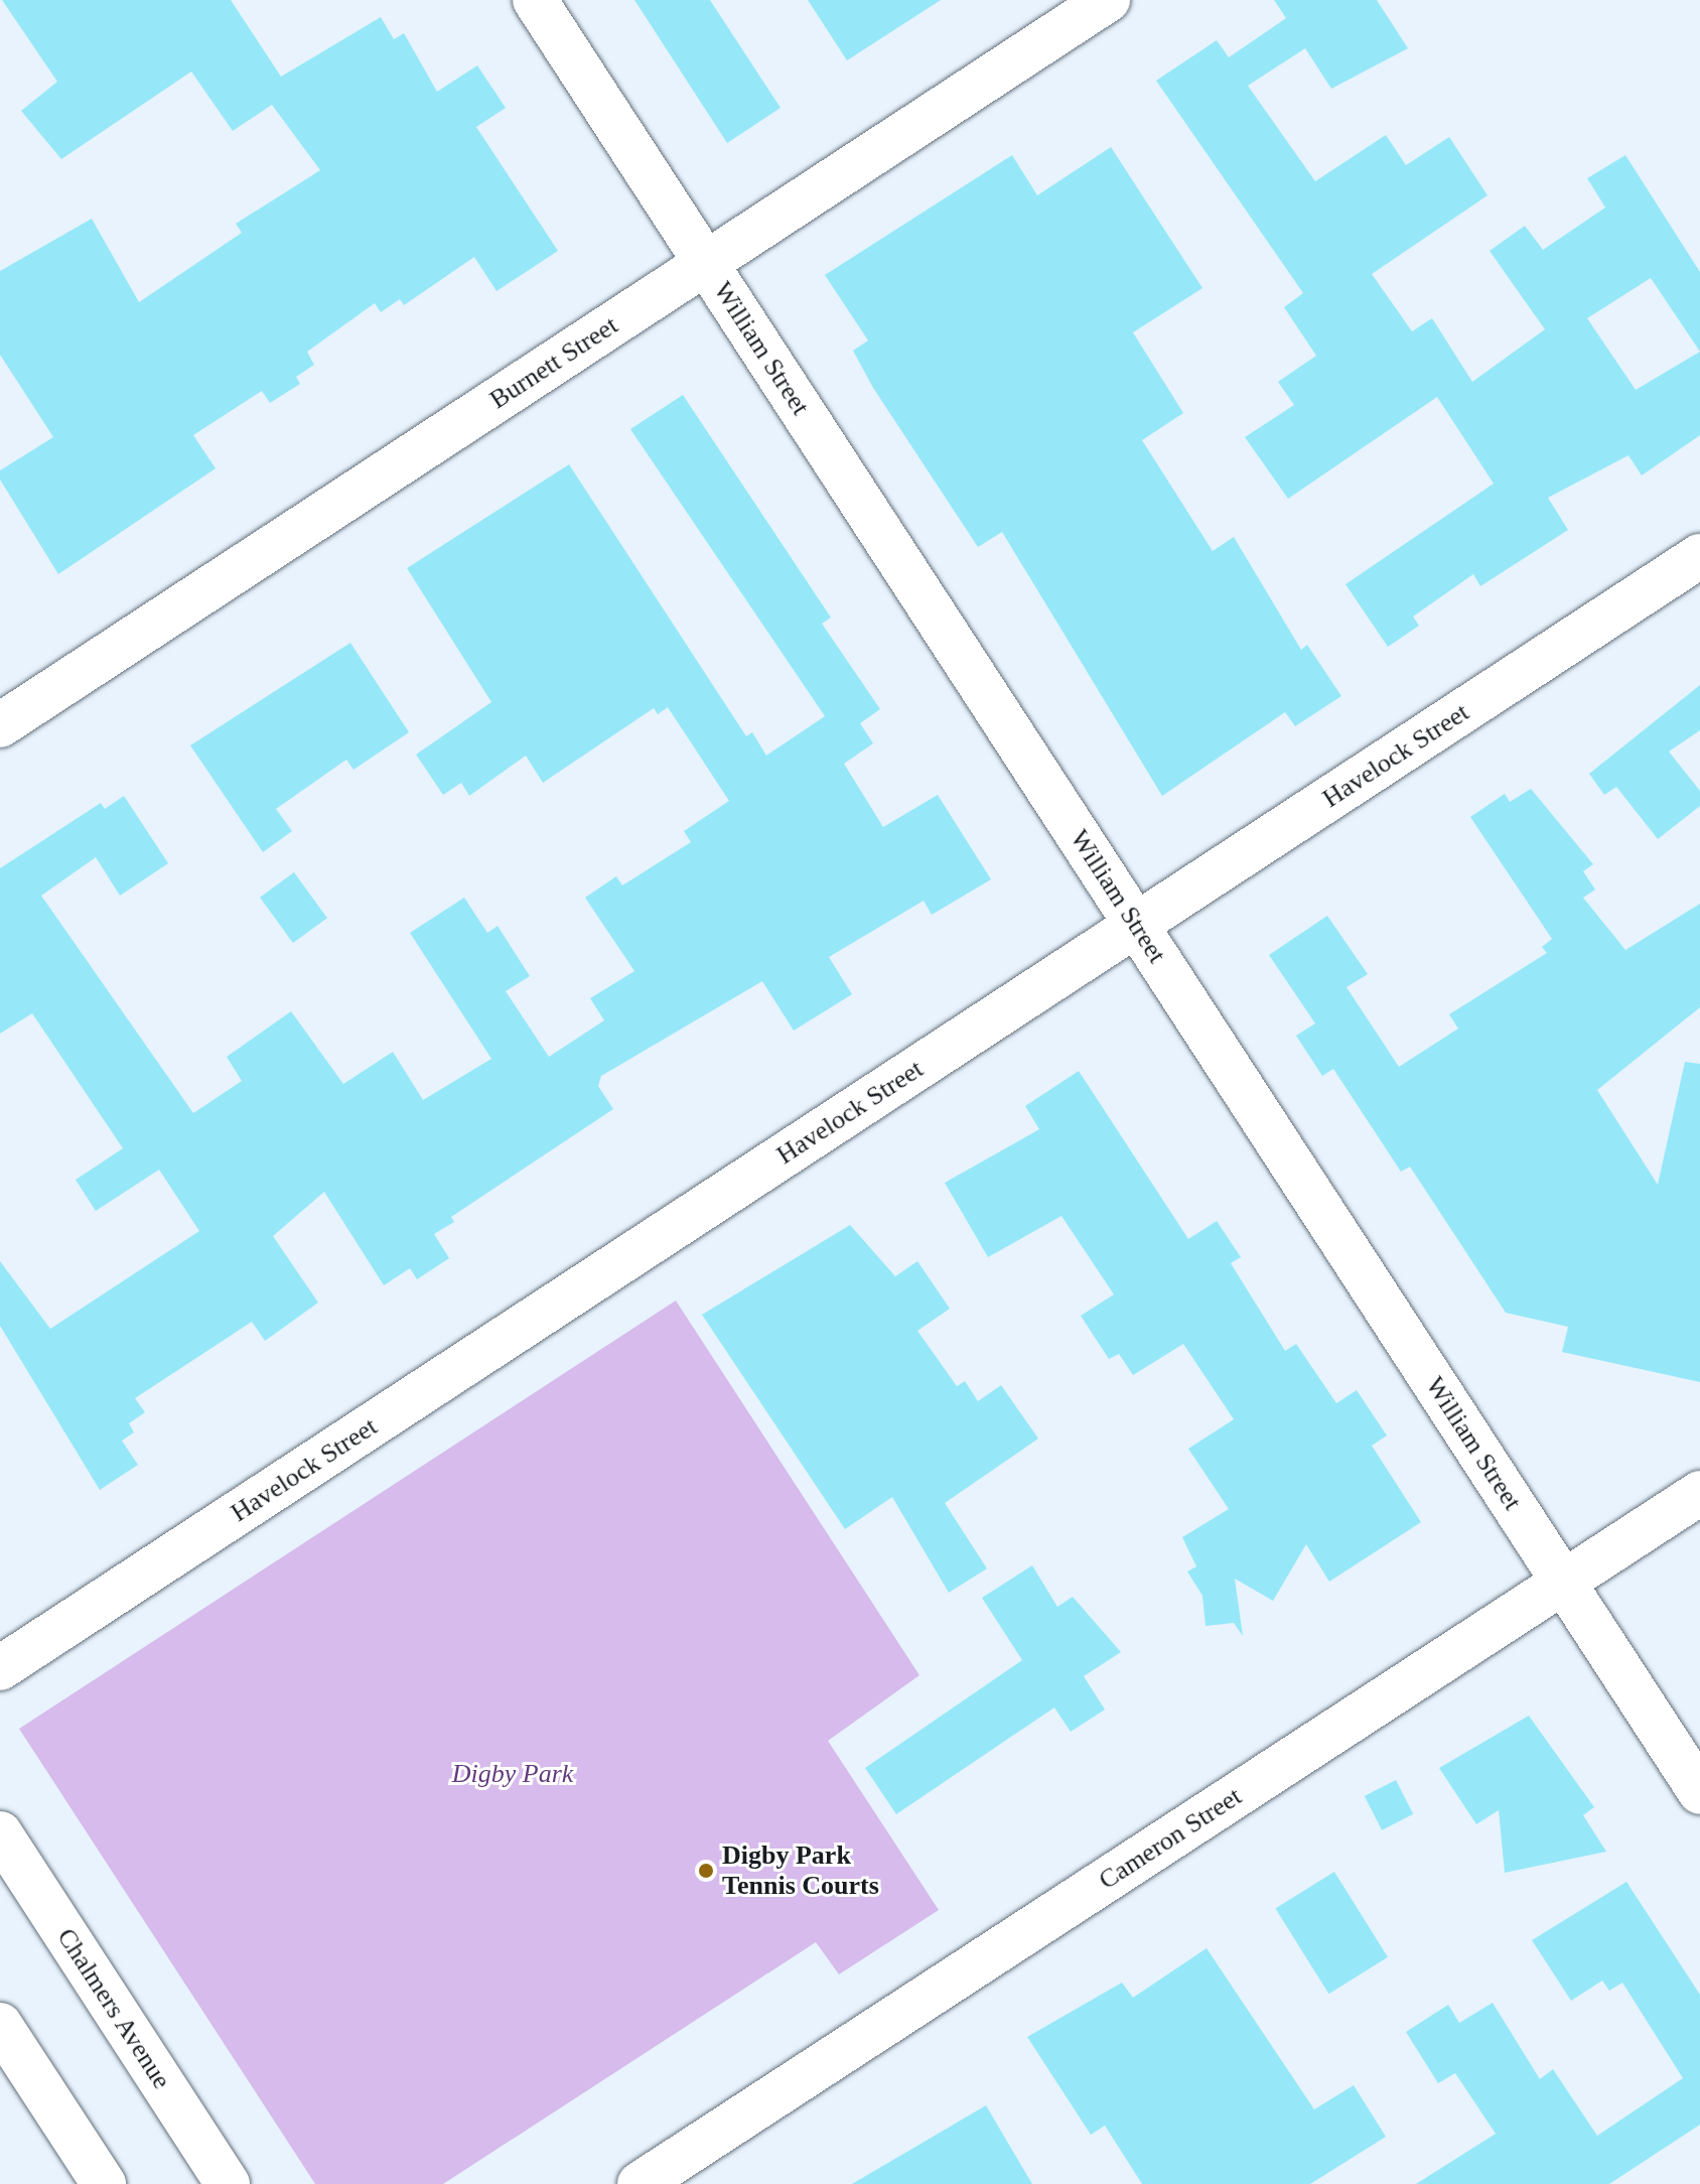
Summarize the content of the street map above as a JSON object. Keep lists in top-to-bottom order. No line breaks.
{"streets":{"street":["William Street","Burnett Street","Havelock Street","Cameron Street","Chalmers Avenue"]},"crossings":[["William Street","Burnett Street"],["William Street","Havelock Street"],["William Street","Cameron Street"]],"parks":["Digby Park"],"places":["Digby Park Tennis Courts"]}
